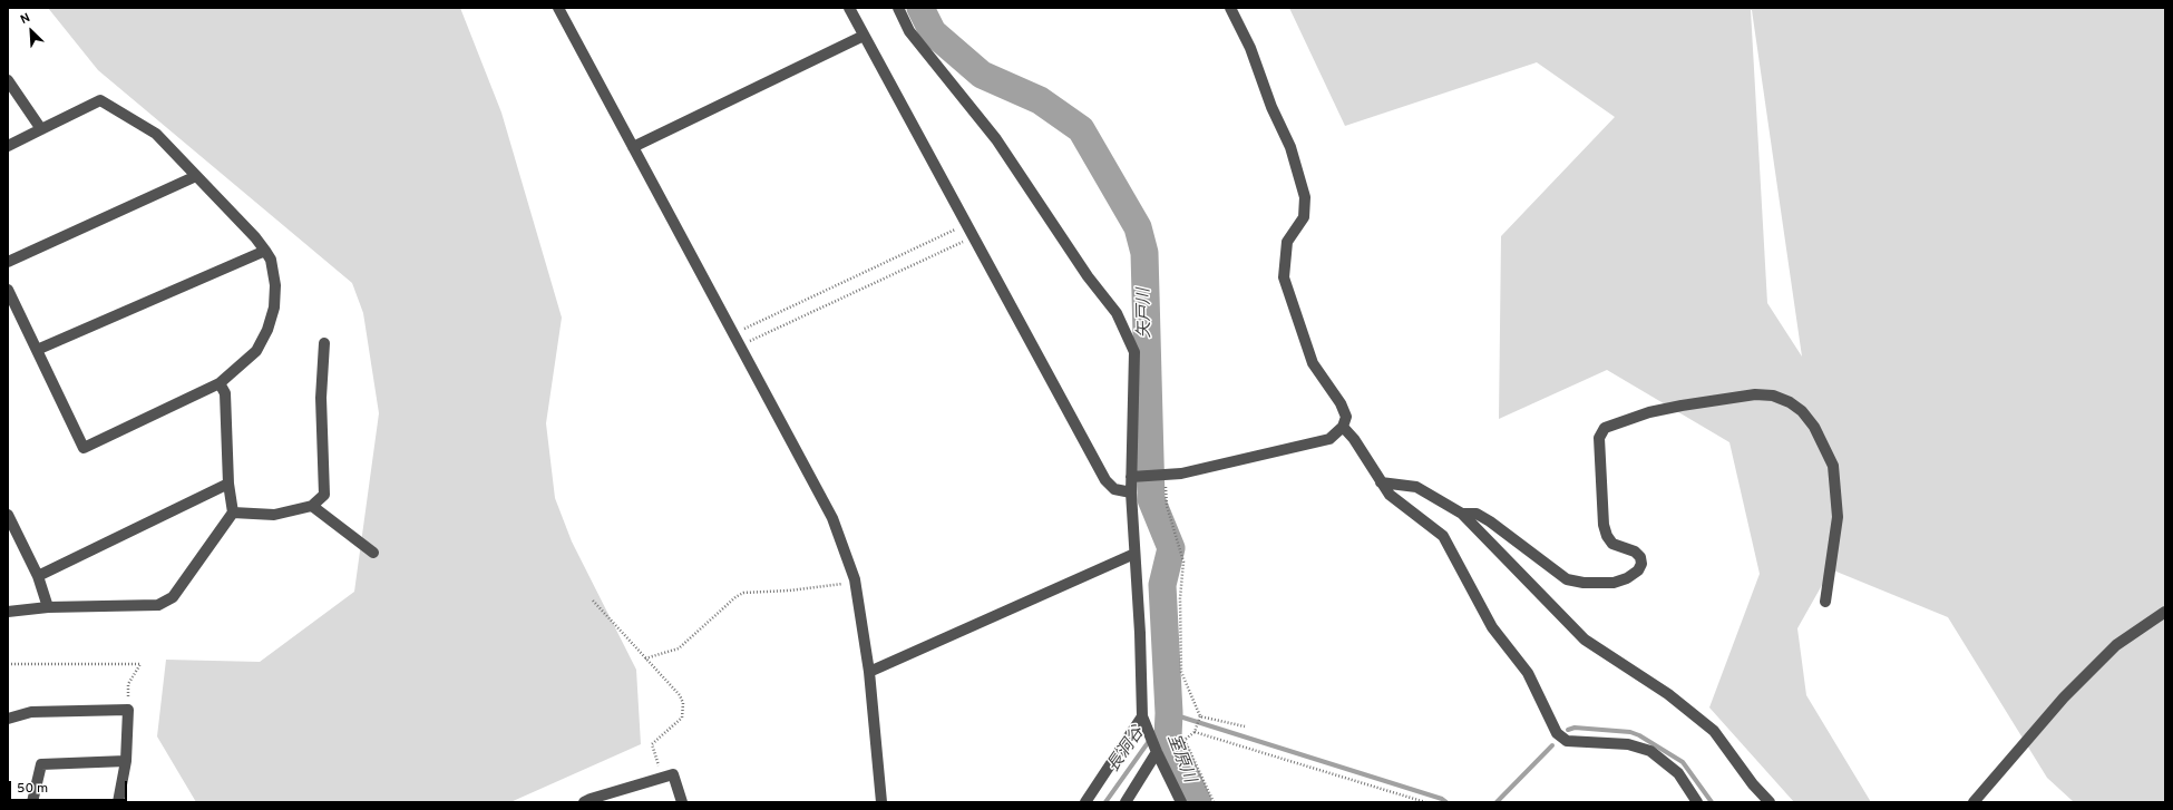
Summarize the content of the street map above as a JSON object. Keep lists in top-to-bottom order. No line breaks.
{"water":["矢戸川","長洞谷","室原川"],"scale_bar":"50 m","north":"top left"}
